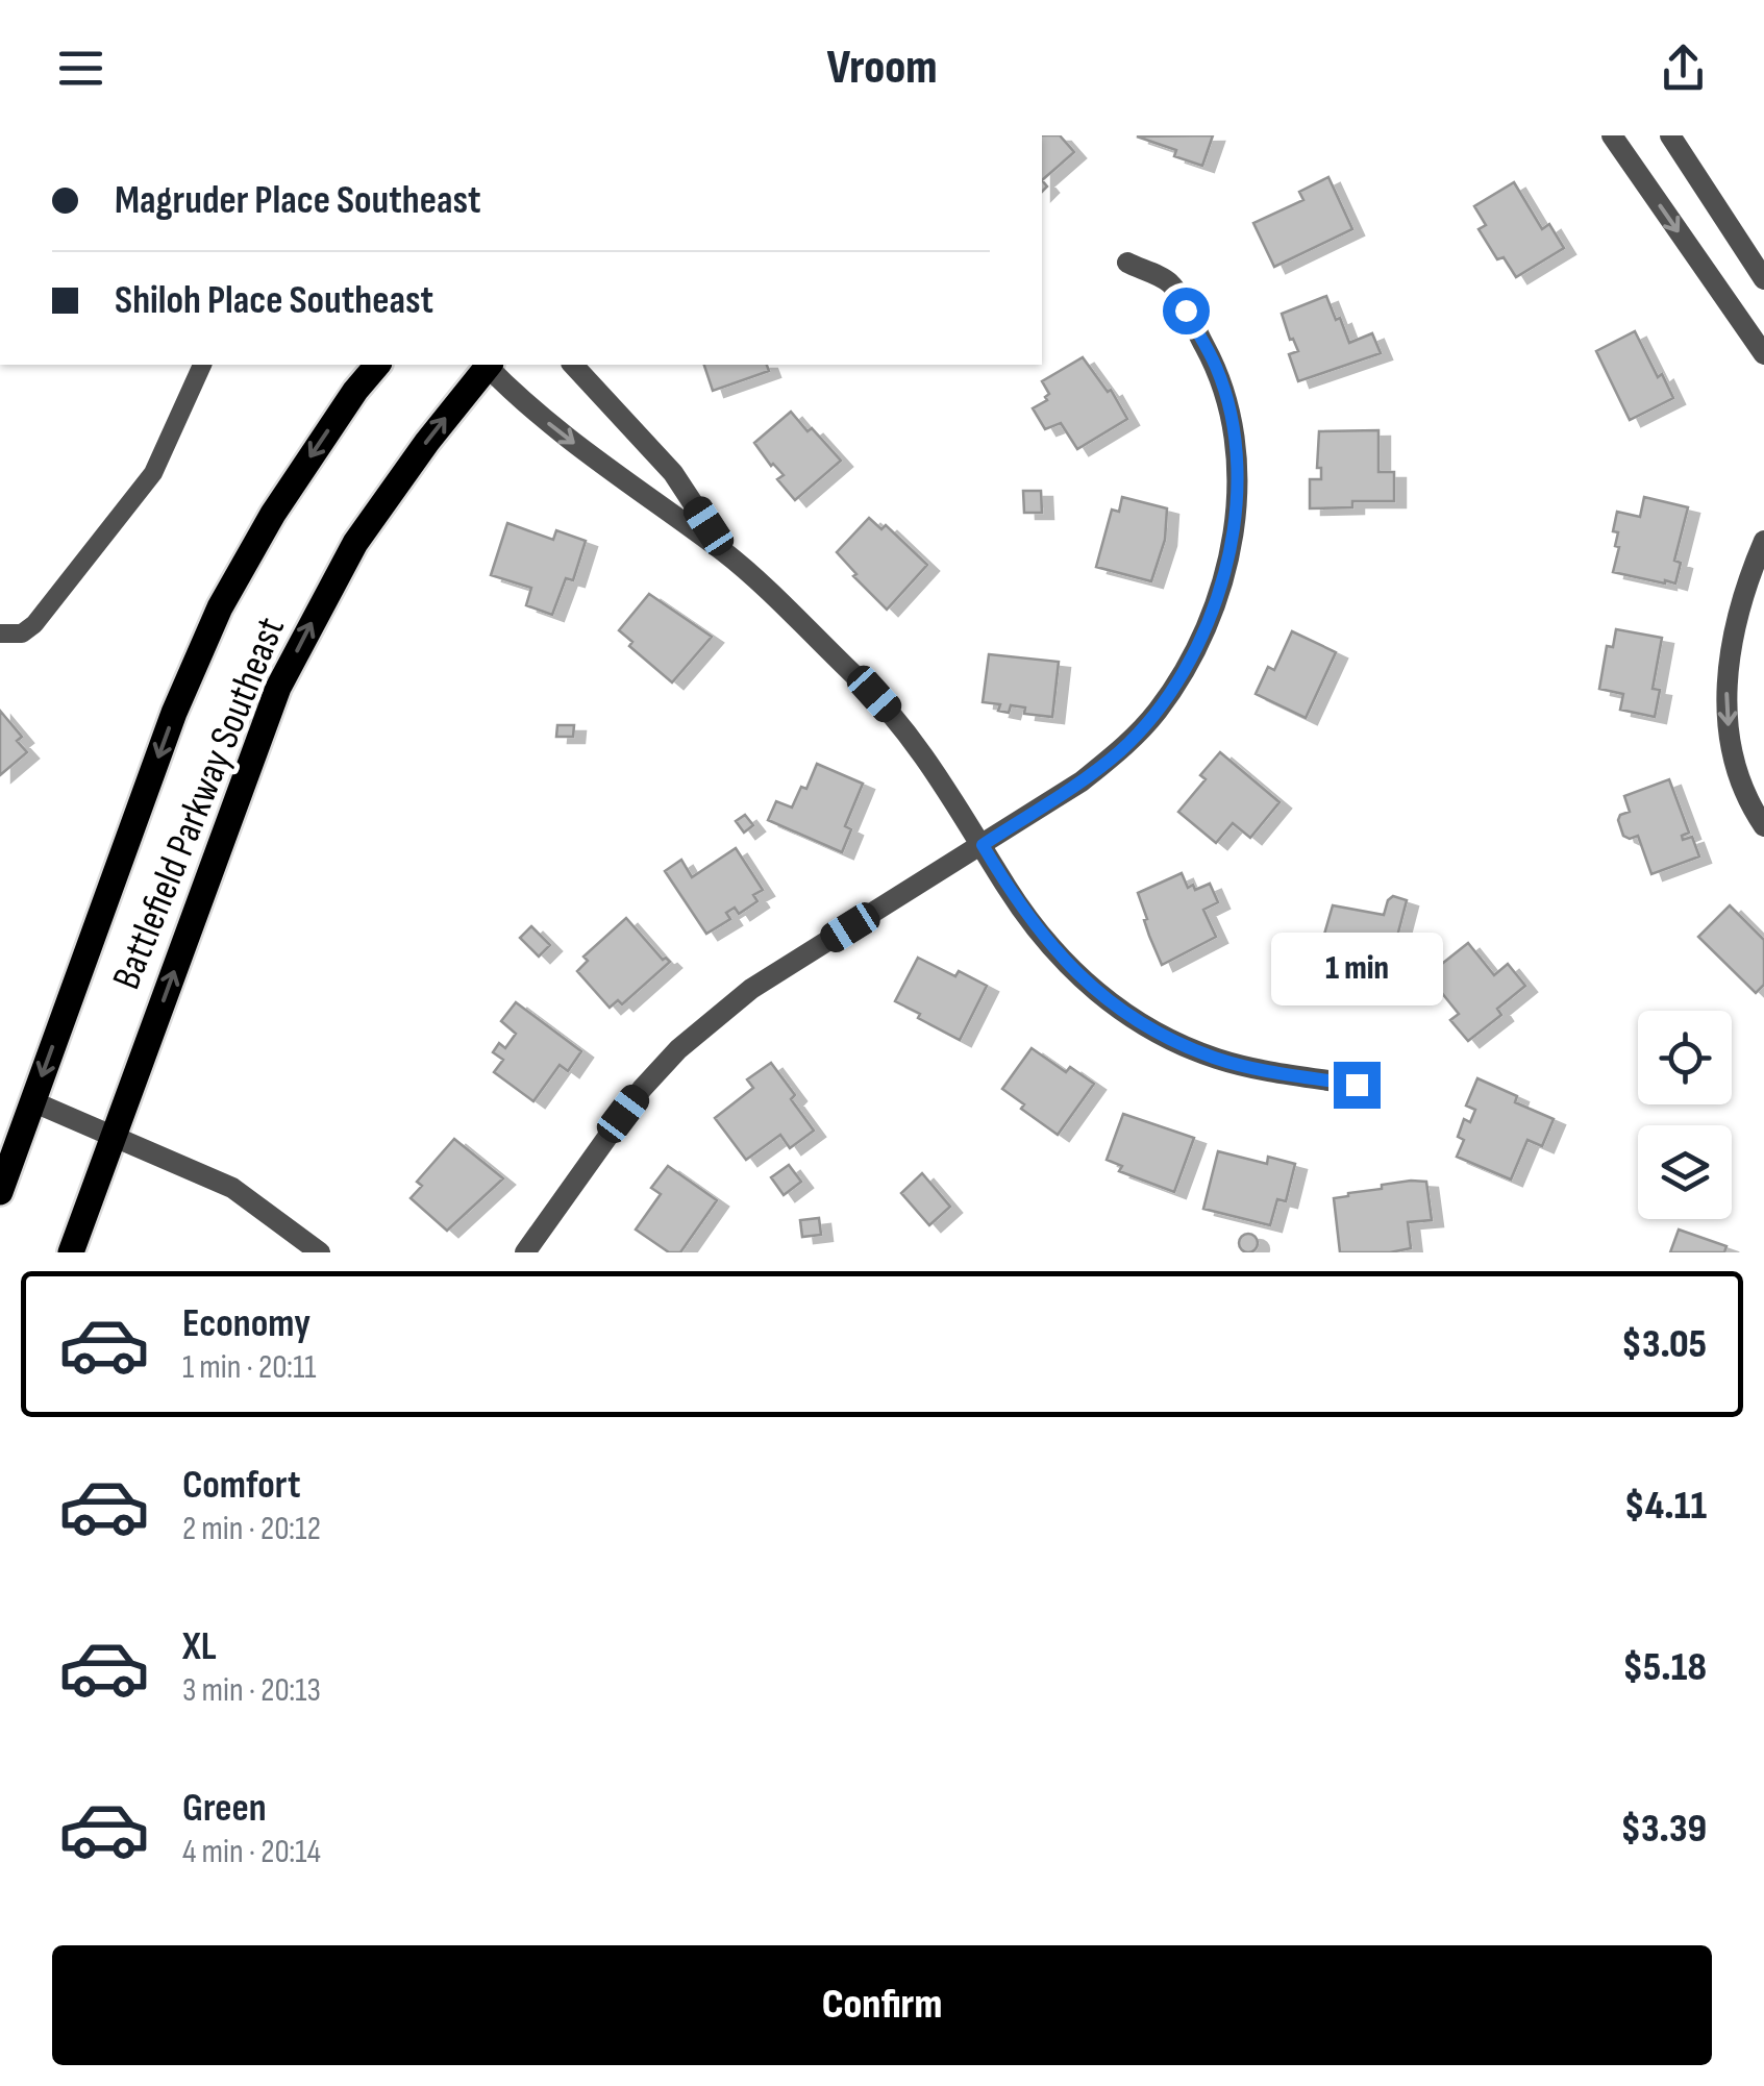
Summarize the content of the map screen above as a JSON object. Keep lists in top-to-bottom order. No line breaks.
{"streets":{"main road":["Battlefield Parkway Southeast"]},"page":{"header":"Vroom","banner":["Magruder Place Southeast","Shiloh Place Southeast"],"bubble":"1 min","list":[{"name":"Economy","note":"1 min · 20:11","value":"$3.05"},{"name":"Comfort","note":"2 min · 20:12","value":"$4.11"},{"name":"XL","note":"3 min · 20:13","value":"$5.18"},{"name":"Green","note":"4 min · 20:14","value":"$3.39"}],"buttons":"Confirm"}}
